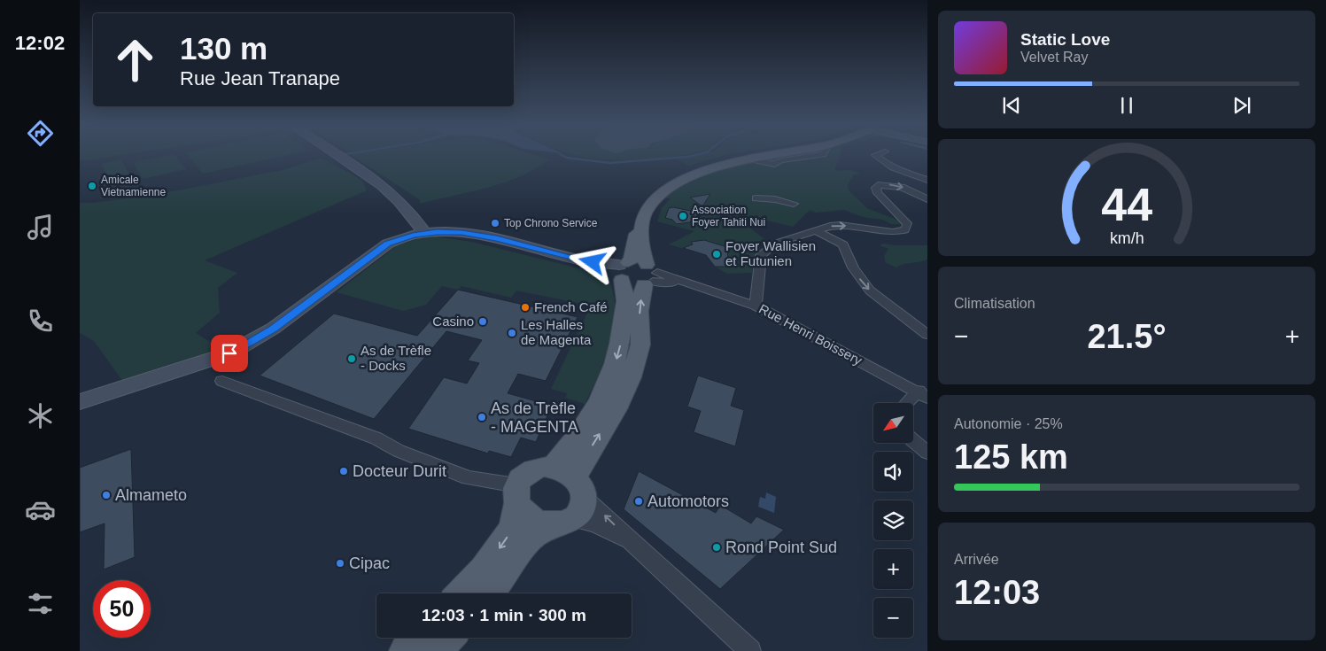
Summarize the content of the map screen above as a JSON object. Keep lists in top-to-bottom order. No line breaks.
{"streets":{"street":["Rue Henri Boissery"]},"places":["Amicale Vietnamienne","Association Foyer Tahiti Nui","Top Chrono Service","Foyer Wallisien et Futunien","French Café","Casino","Les Halles de Magenta","As de Trèfle - Docks","As de Trèfle - MAGENTA","Docteur Durit","Almameto","Automotors","Rond Point Sud","Cipac"],"north":"bottom left","page":{"tabs":"12:02","turn":["130 m","Rue Jean Tranape"],"song":["Static Love","Velvet Ray"],"tile":["Climatisation",["Autonomie · 25%","125 km"],["Arrivée","12:03"]],"heat":["−","21.5°","+"],"map_buttons":["+","−"],"limit":"50","trip":"12:03 · 1 min · 300 m","gauge":["44","km/h"]}}
